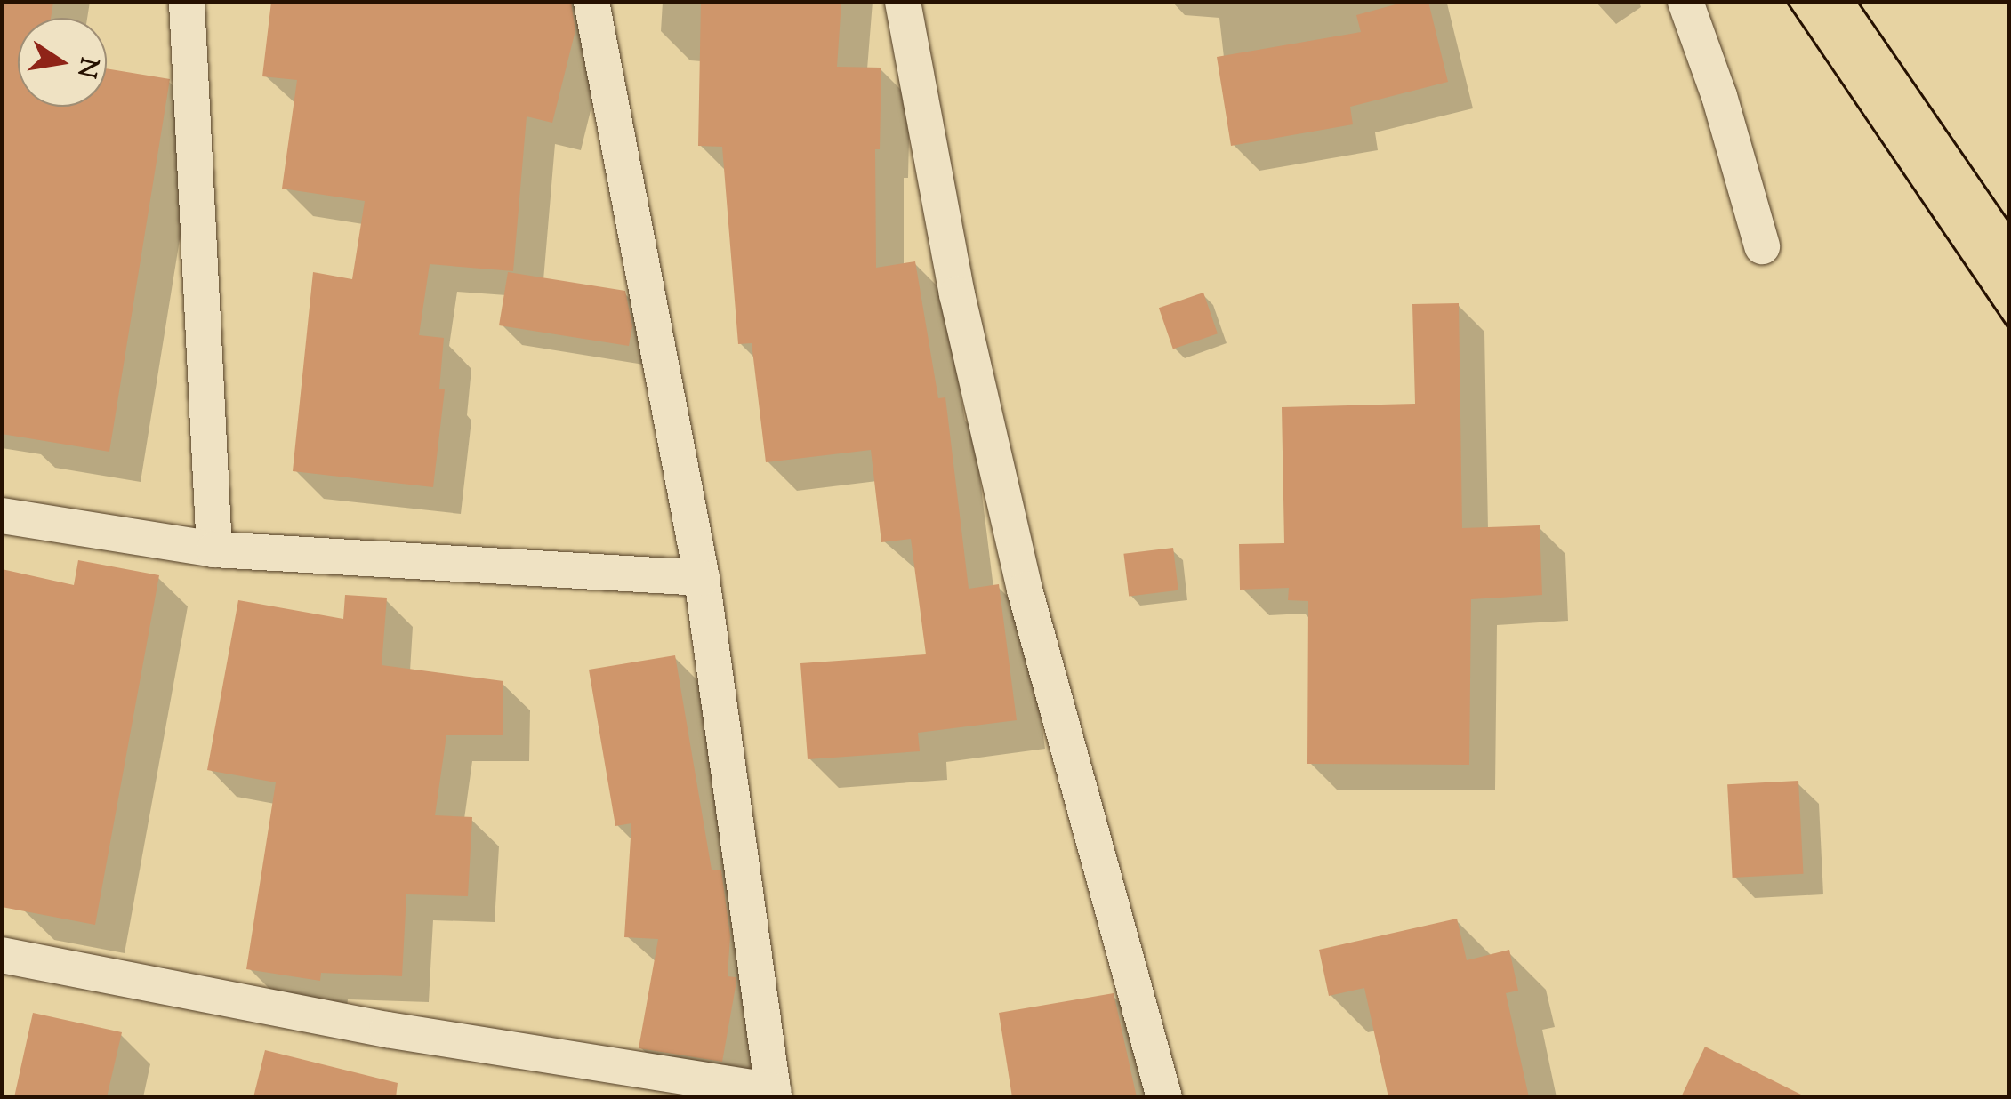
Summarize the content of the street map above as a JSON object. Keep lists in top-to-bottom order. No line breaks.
{"north":"right"}
